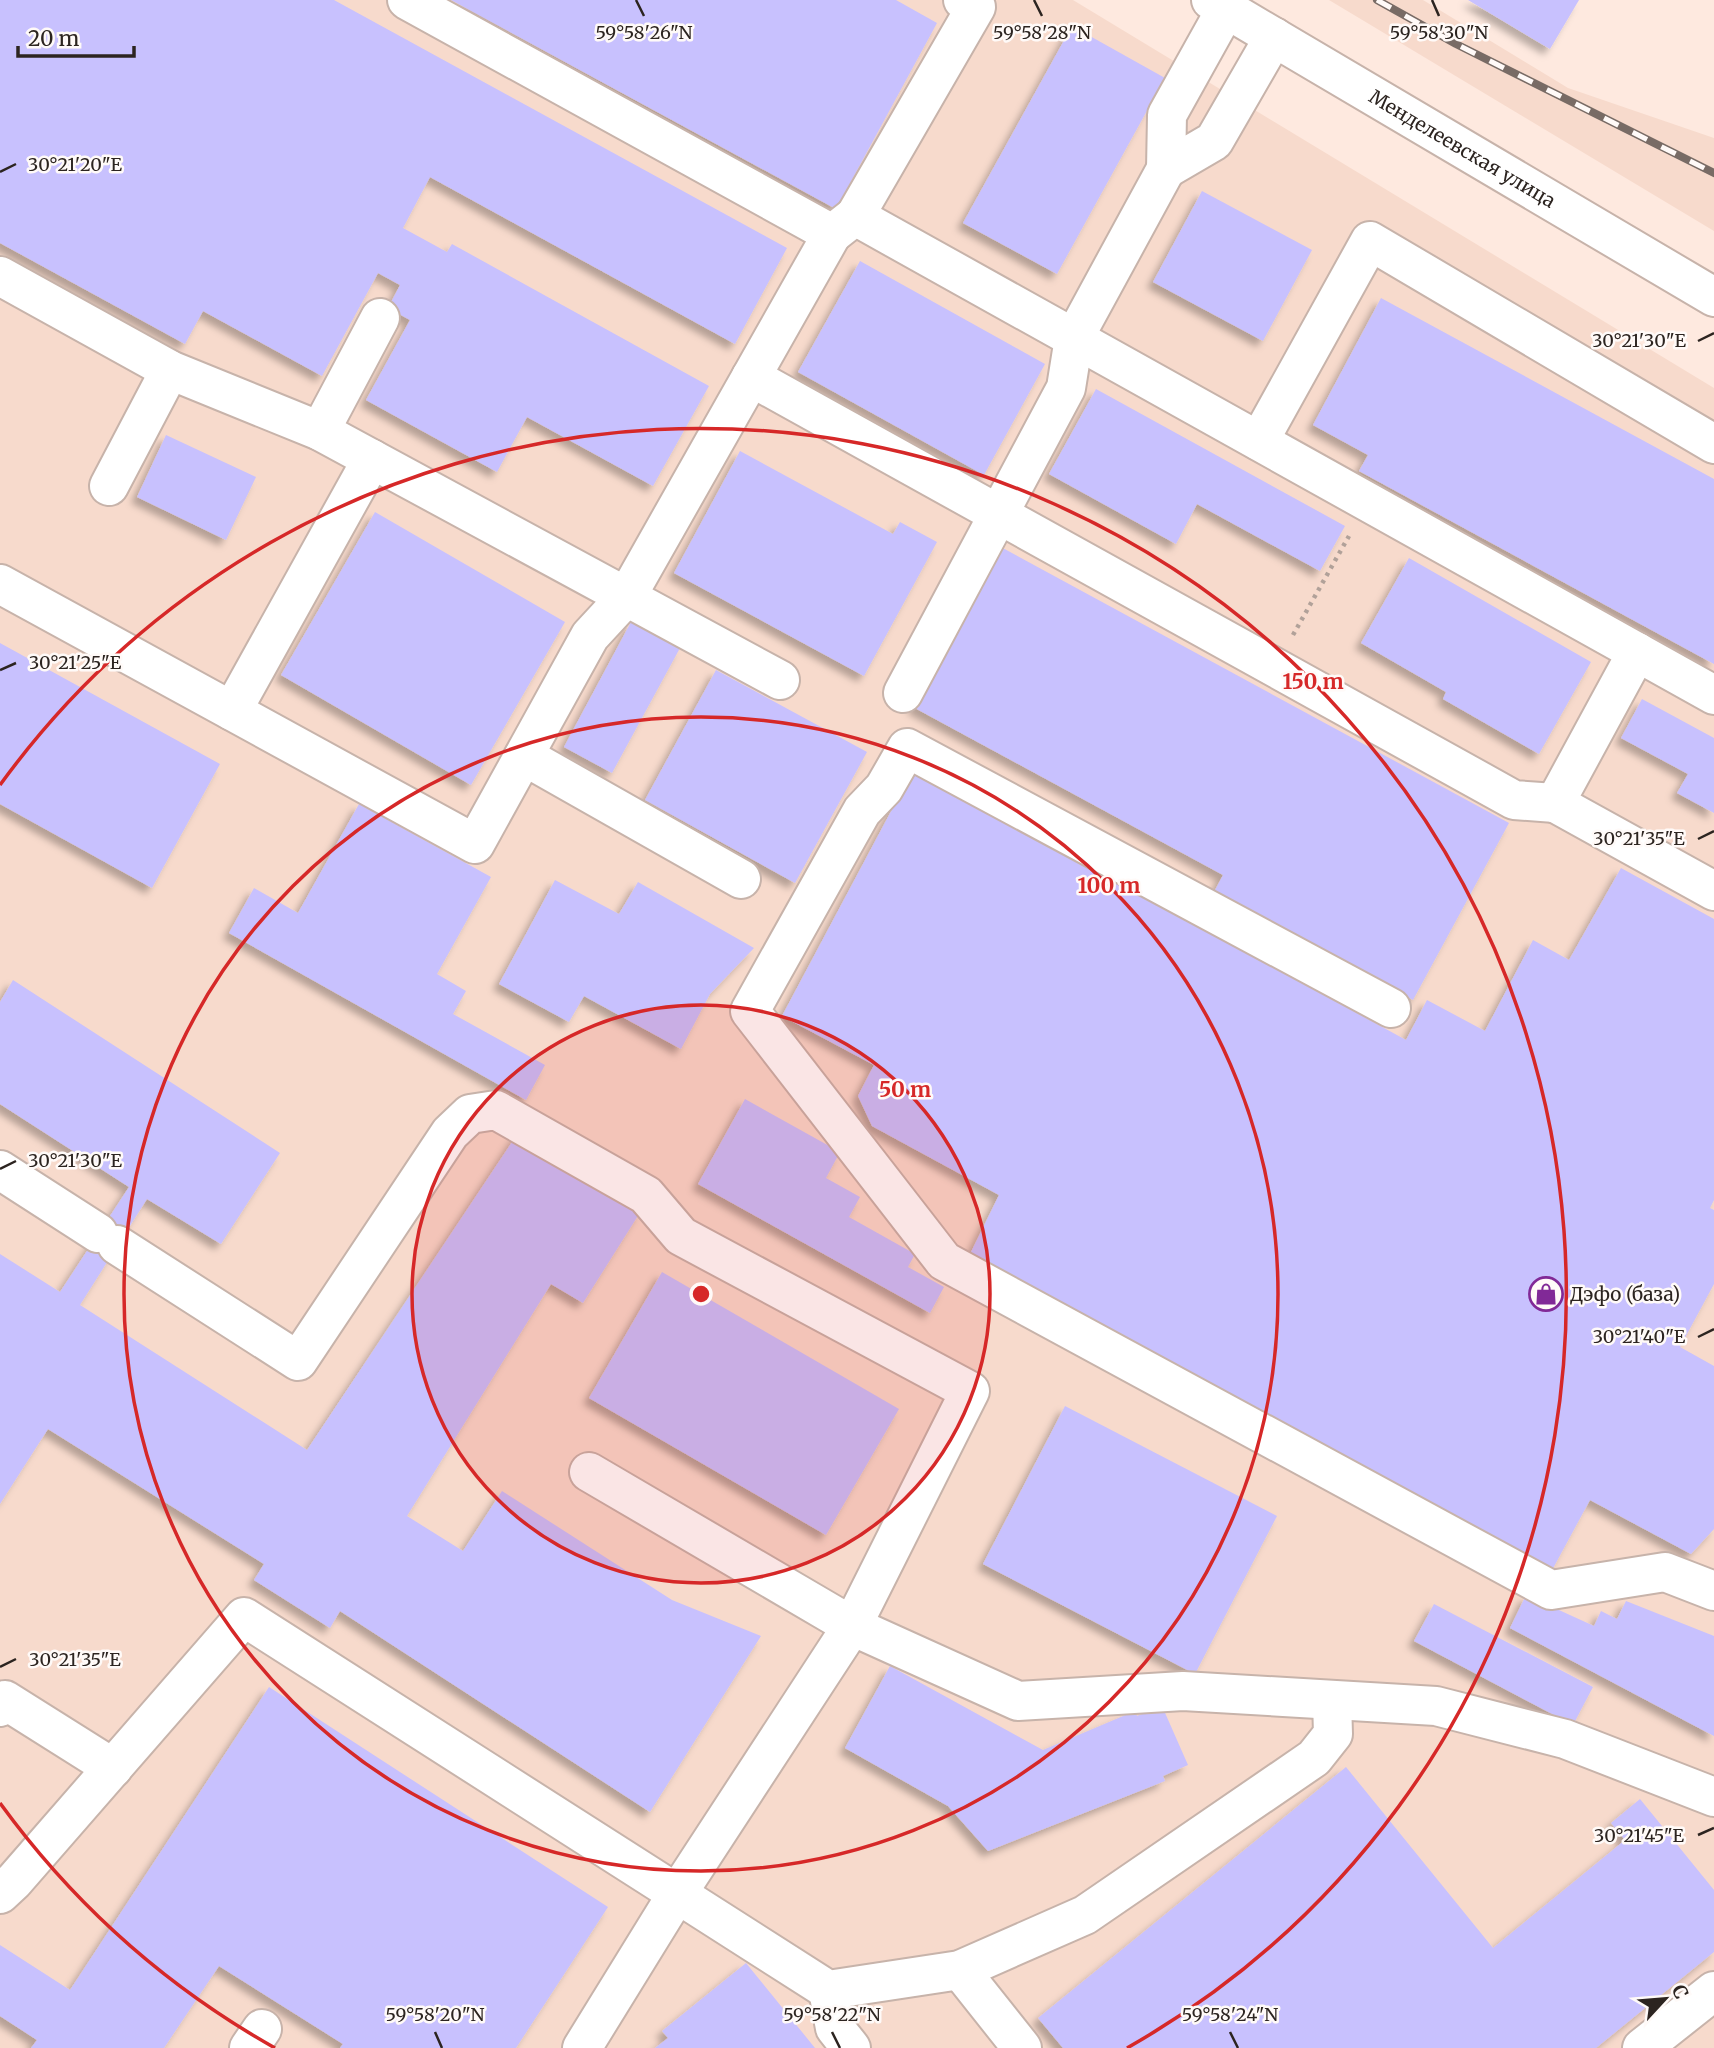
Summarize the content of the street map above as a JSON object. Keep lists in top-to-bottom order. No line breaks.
{"streets":{"street":["Менделеевская улица"]},"places":{"shop":["Дэфо (база)"]},"scale_bar":"20 m","north":"top right","coordinates":["59°58'26\"N","59°58'28\"N","59°58'30\"N","30°21'20\"E","30°21'30\"E","30°21'25\"E","30°21'35\"E","30°21'40\"E","30°21'45\"E","59°58'20\"N","59°58'22\"N","59°58'24\"N"],"rings":["150 m","100 m","50 m"]}
